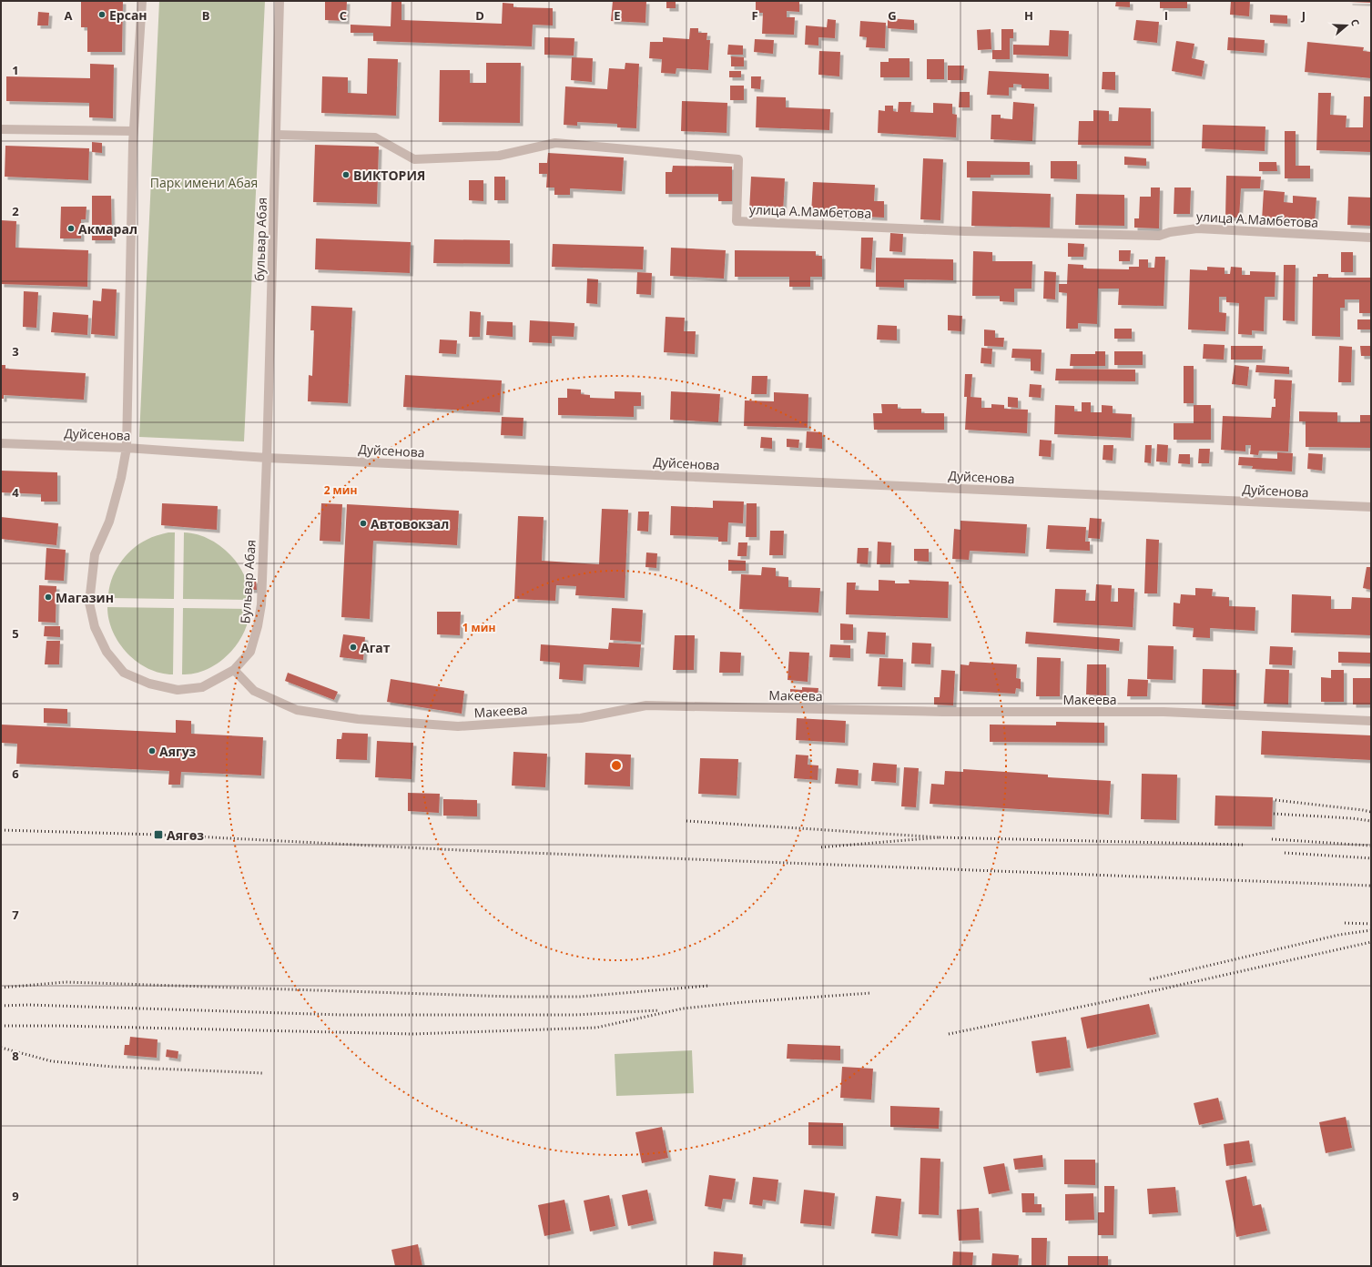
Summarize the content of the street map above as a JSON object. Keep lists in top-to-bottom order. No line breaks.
{"streets":{"street":["улица А.Мамбетова","бульвар Абая","Дуйсенова","Бульвар Абая","Макеева"]},"crossings":[["улица А.Мамбетова","бульвар Абая"],["бульвар Абая","Дуйсенова"],["бульвар Абая","Бульвар Абая"],["Дуйсенова","Бульвар Абая"],["Бульвар Абая","Макеева"]],"parks":["Парк имени Абая"],"places":{"other":["Ерсан","ВИКТОРИЯ","Акмарал","Автовокзал","Магазин","Агат","Аягуз"],"transit":["Аягөз"]},"north":"right","grid":{"columns":["A","B","C","D","E","F","G","H","I","J"],"rows":["1","2","3","4","5","6","7","8","9"]},"rings":["2 мин","1 мин"]}
